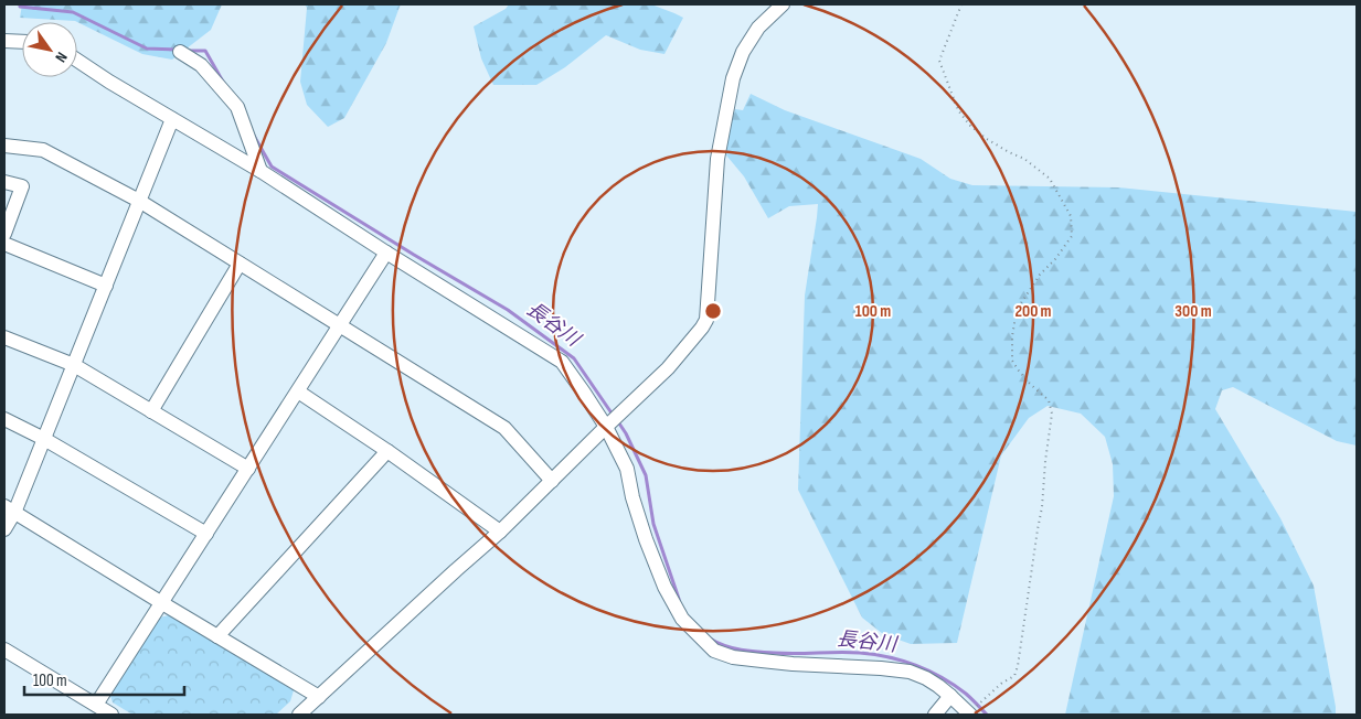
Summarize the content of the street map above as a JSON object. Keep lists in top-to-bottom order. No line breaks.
{"water":["長谷川"],"scale_bar":"100 m","north":"bottom right","rings":["100 m","200 m","300 m"]}
